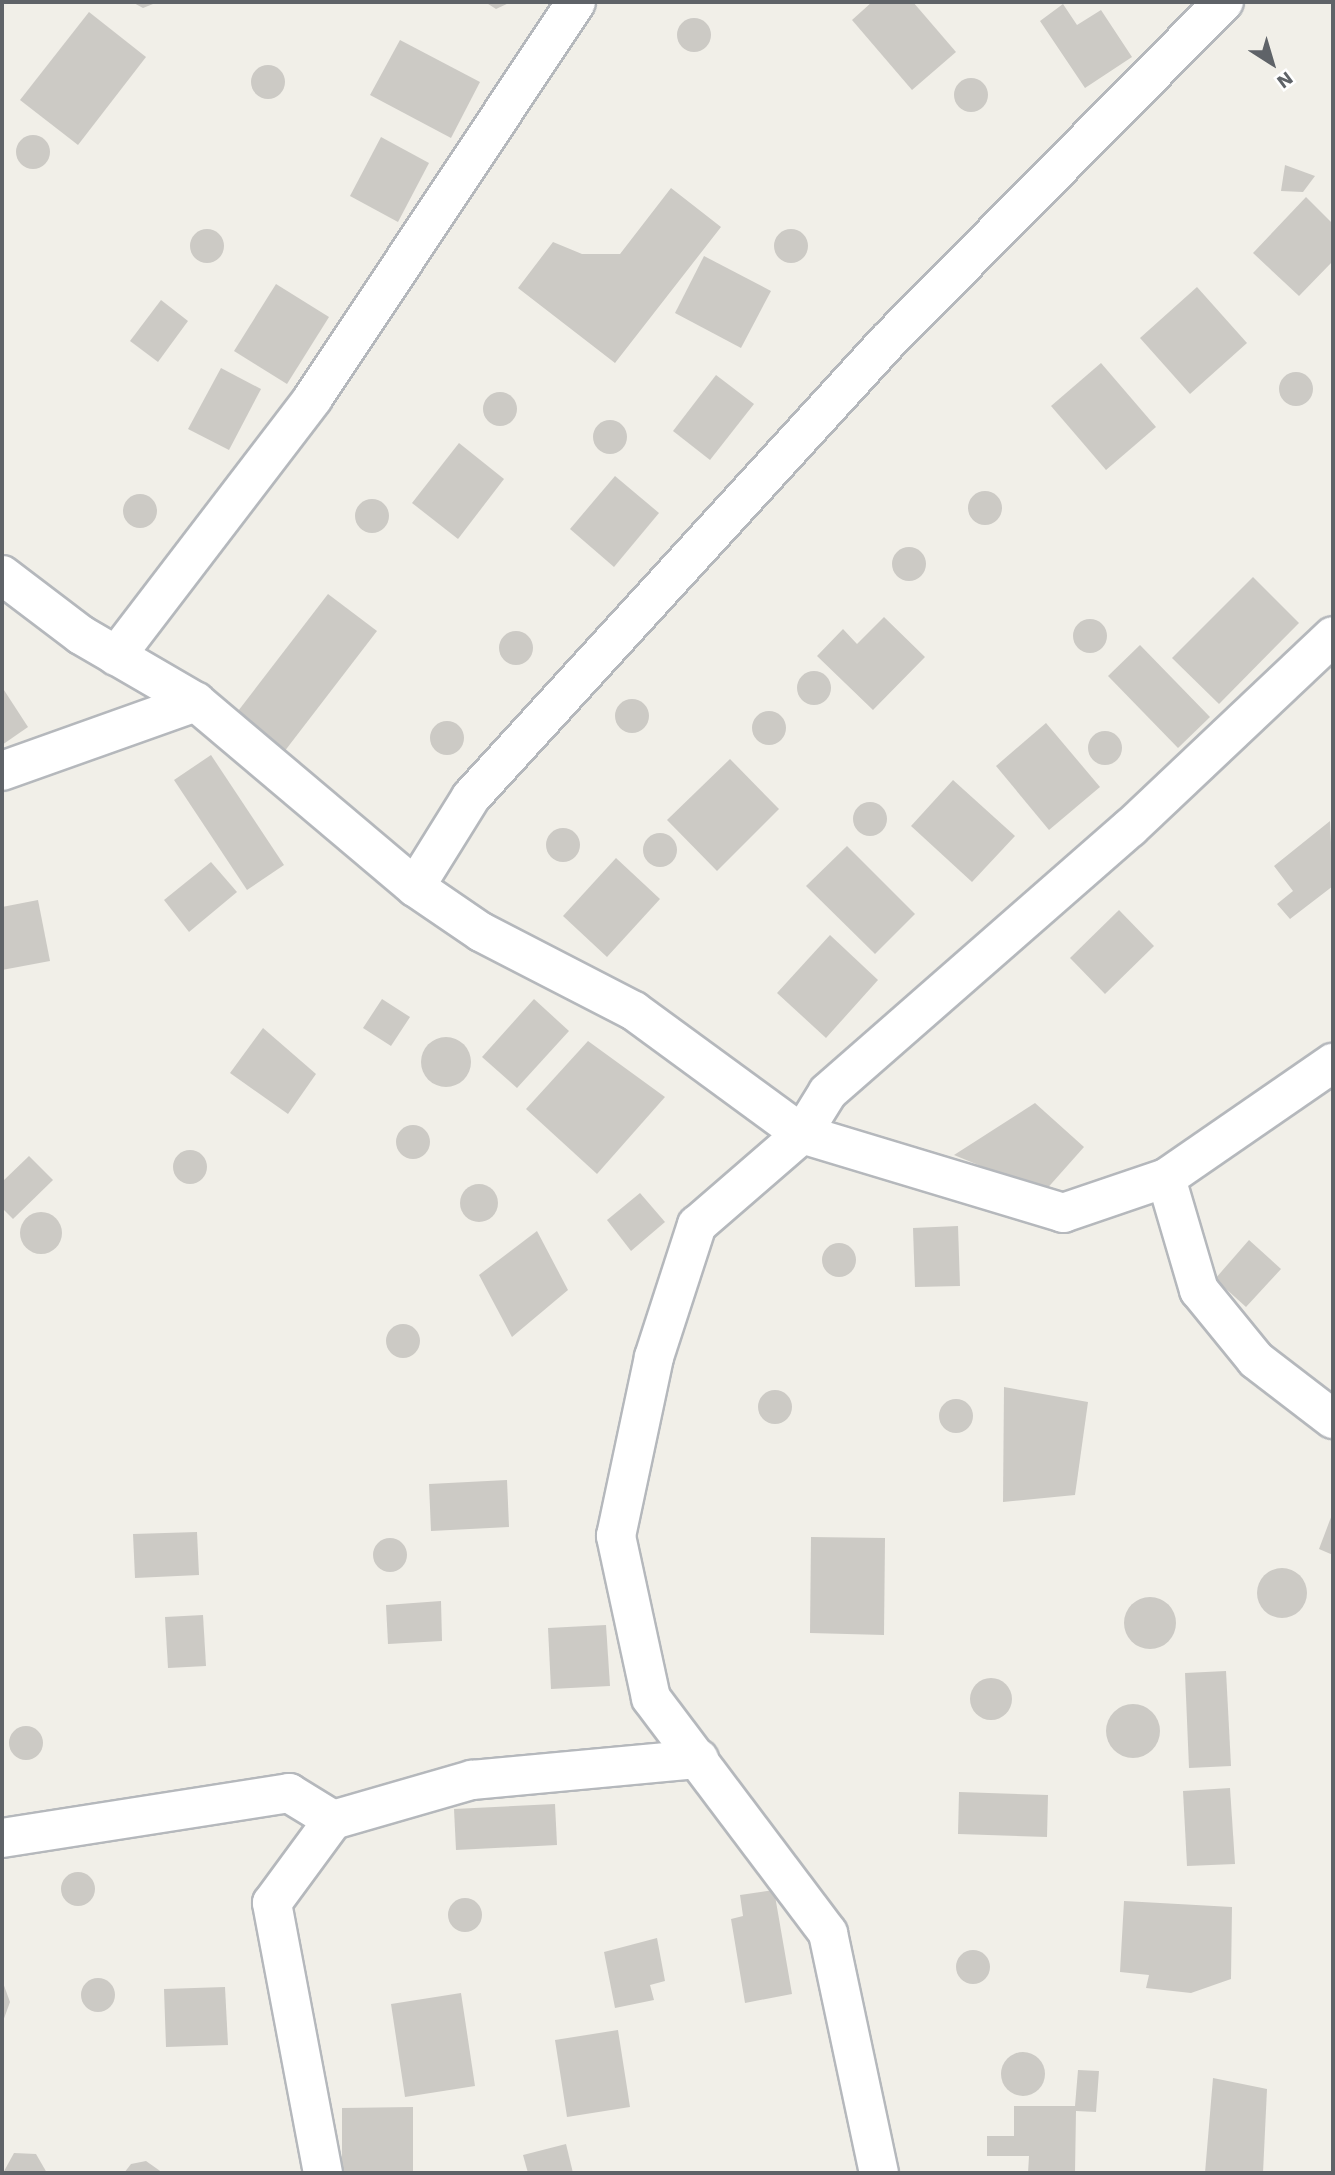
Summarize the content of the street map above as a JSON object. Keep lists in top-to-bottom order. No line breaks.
{"north":"bottom right"}
